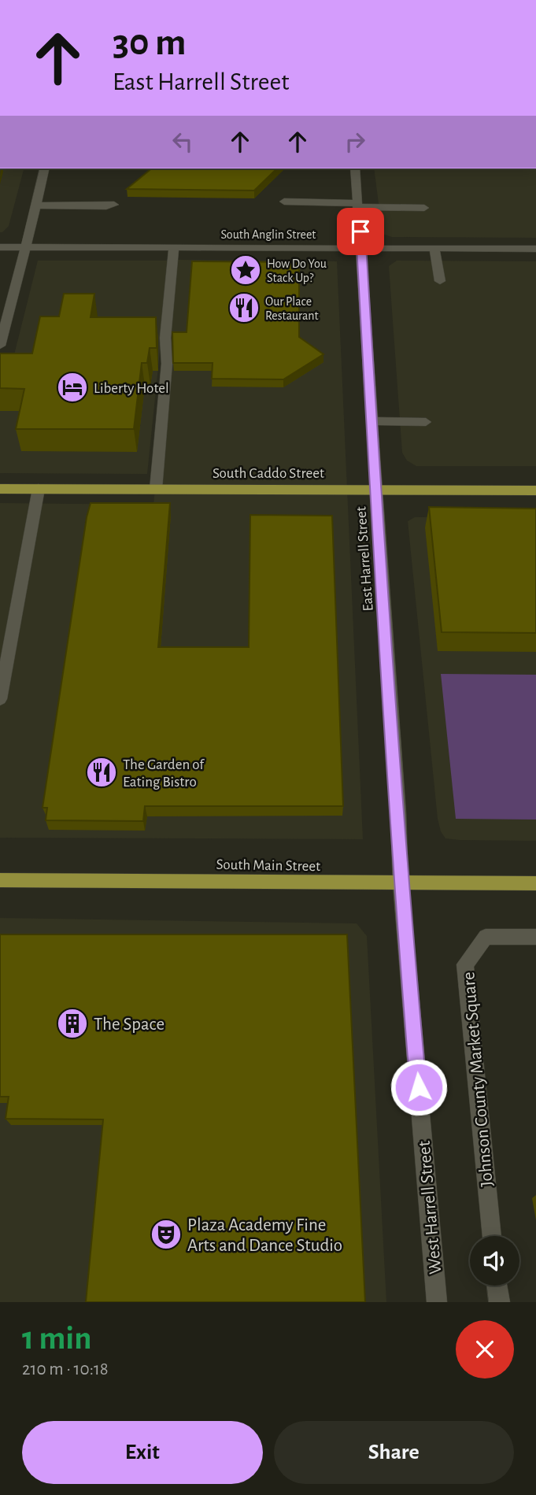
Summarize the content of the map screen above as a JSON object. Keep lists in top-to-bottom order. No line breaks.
{"streets":{"main road":["South Caddo Street","South Main Street"],"street":["South Anglin Street","East Harrell Street","Johnson County Market Square","West Harrell Street"]},"crossings":[["South Anglin Street","East Harrell Street"],["South Caddo Street","East Harrell Street"],["East Harrell Street","South Main Street"],["East Harrell Street","West Harrell Street"],["South Main Street","West Harrell Street"]],"places":{"place":["How Do You Stack Up?"],"restaurant":["Our Place Restaurant","The Garden of Eating Bistro"],"hotel":["Liberty Hotel"],"building":["The Space"],"theatre":["Plaza Academy Fine Arts and Dance Studio"]},"page":{"turn":["30 m","East Harrell Street"],"heading":["1 min","210 m · 10:18"],"buttons":["Exit","Share"]}}
